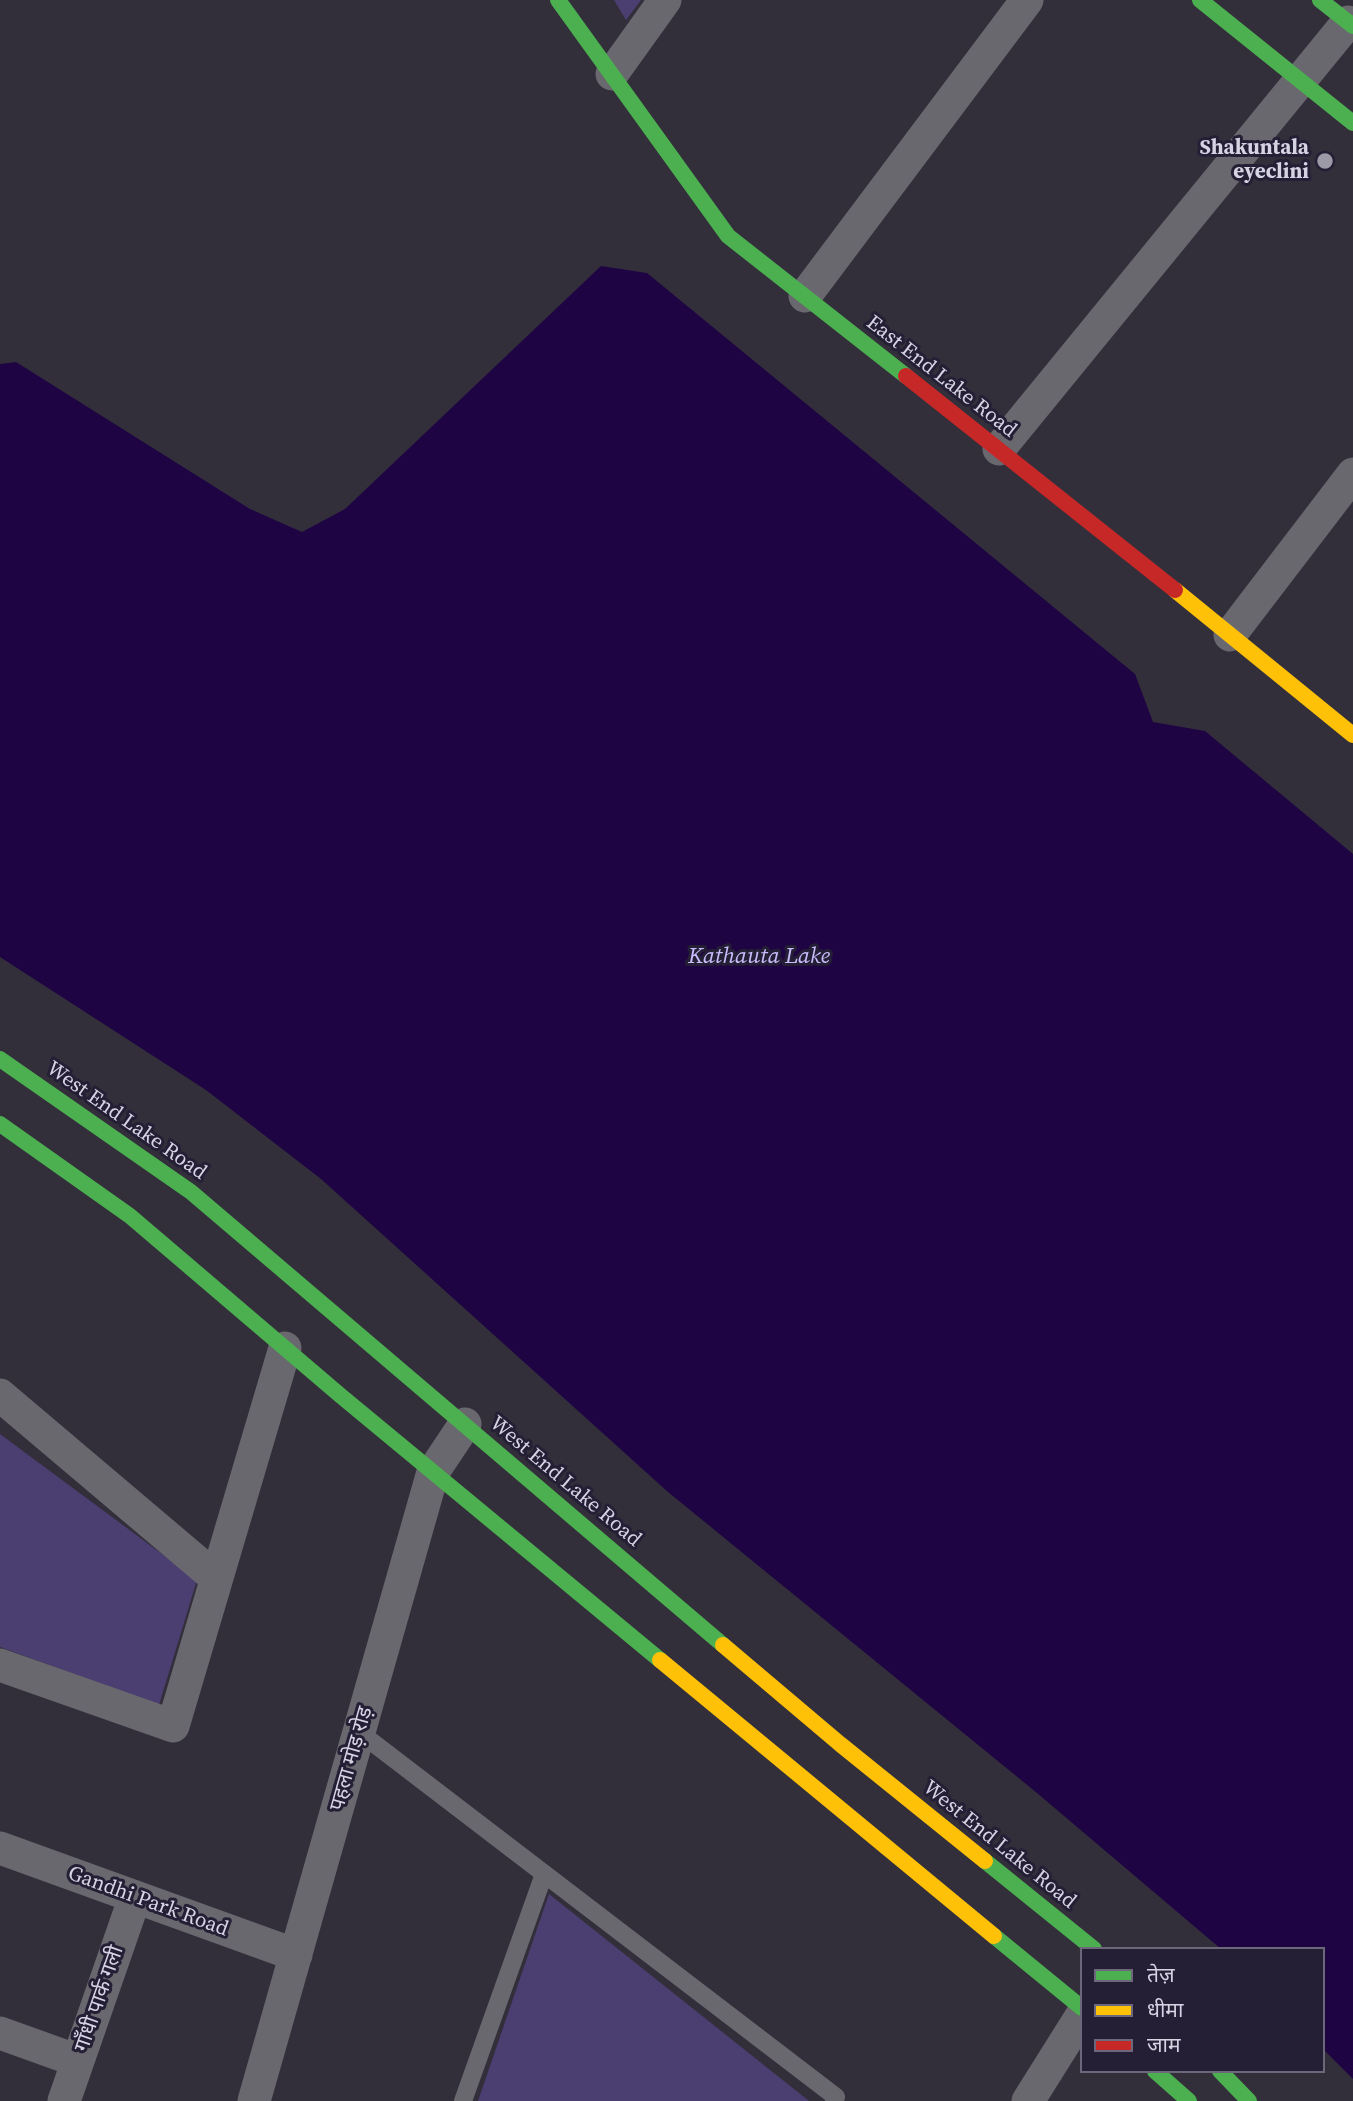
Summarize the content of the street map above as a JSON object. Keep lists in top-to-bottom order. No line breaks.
{"streets":{"street":["East End Lake Road","West End Lake Road","पहला मोड़ रोड़","Gandhi Park Road","गाँधी पार्क गली"]},"crossings":[["West End Lake Road","पहला मोड़ रोड़"],["पहला मोड़ रोड़","Gandhi Park Road"],["Gandhi Park Road","गाँधी पार्क गली"]],"water":["Kathauta Lake"],"places":["Shakuntala eyeclini"],"legend":["तेज़","धीमा","जाम"]}
